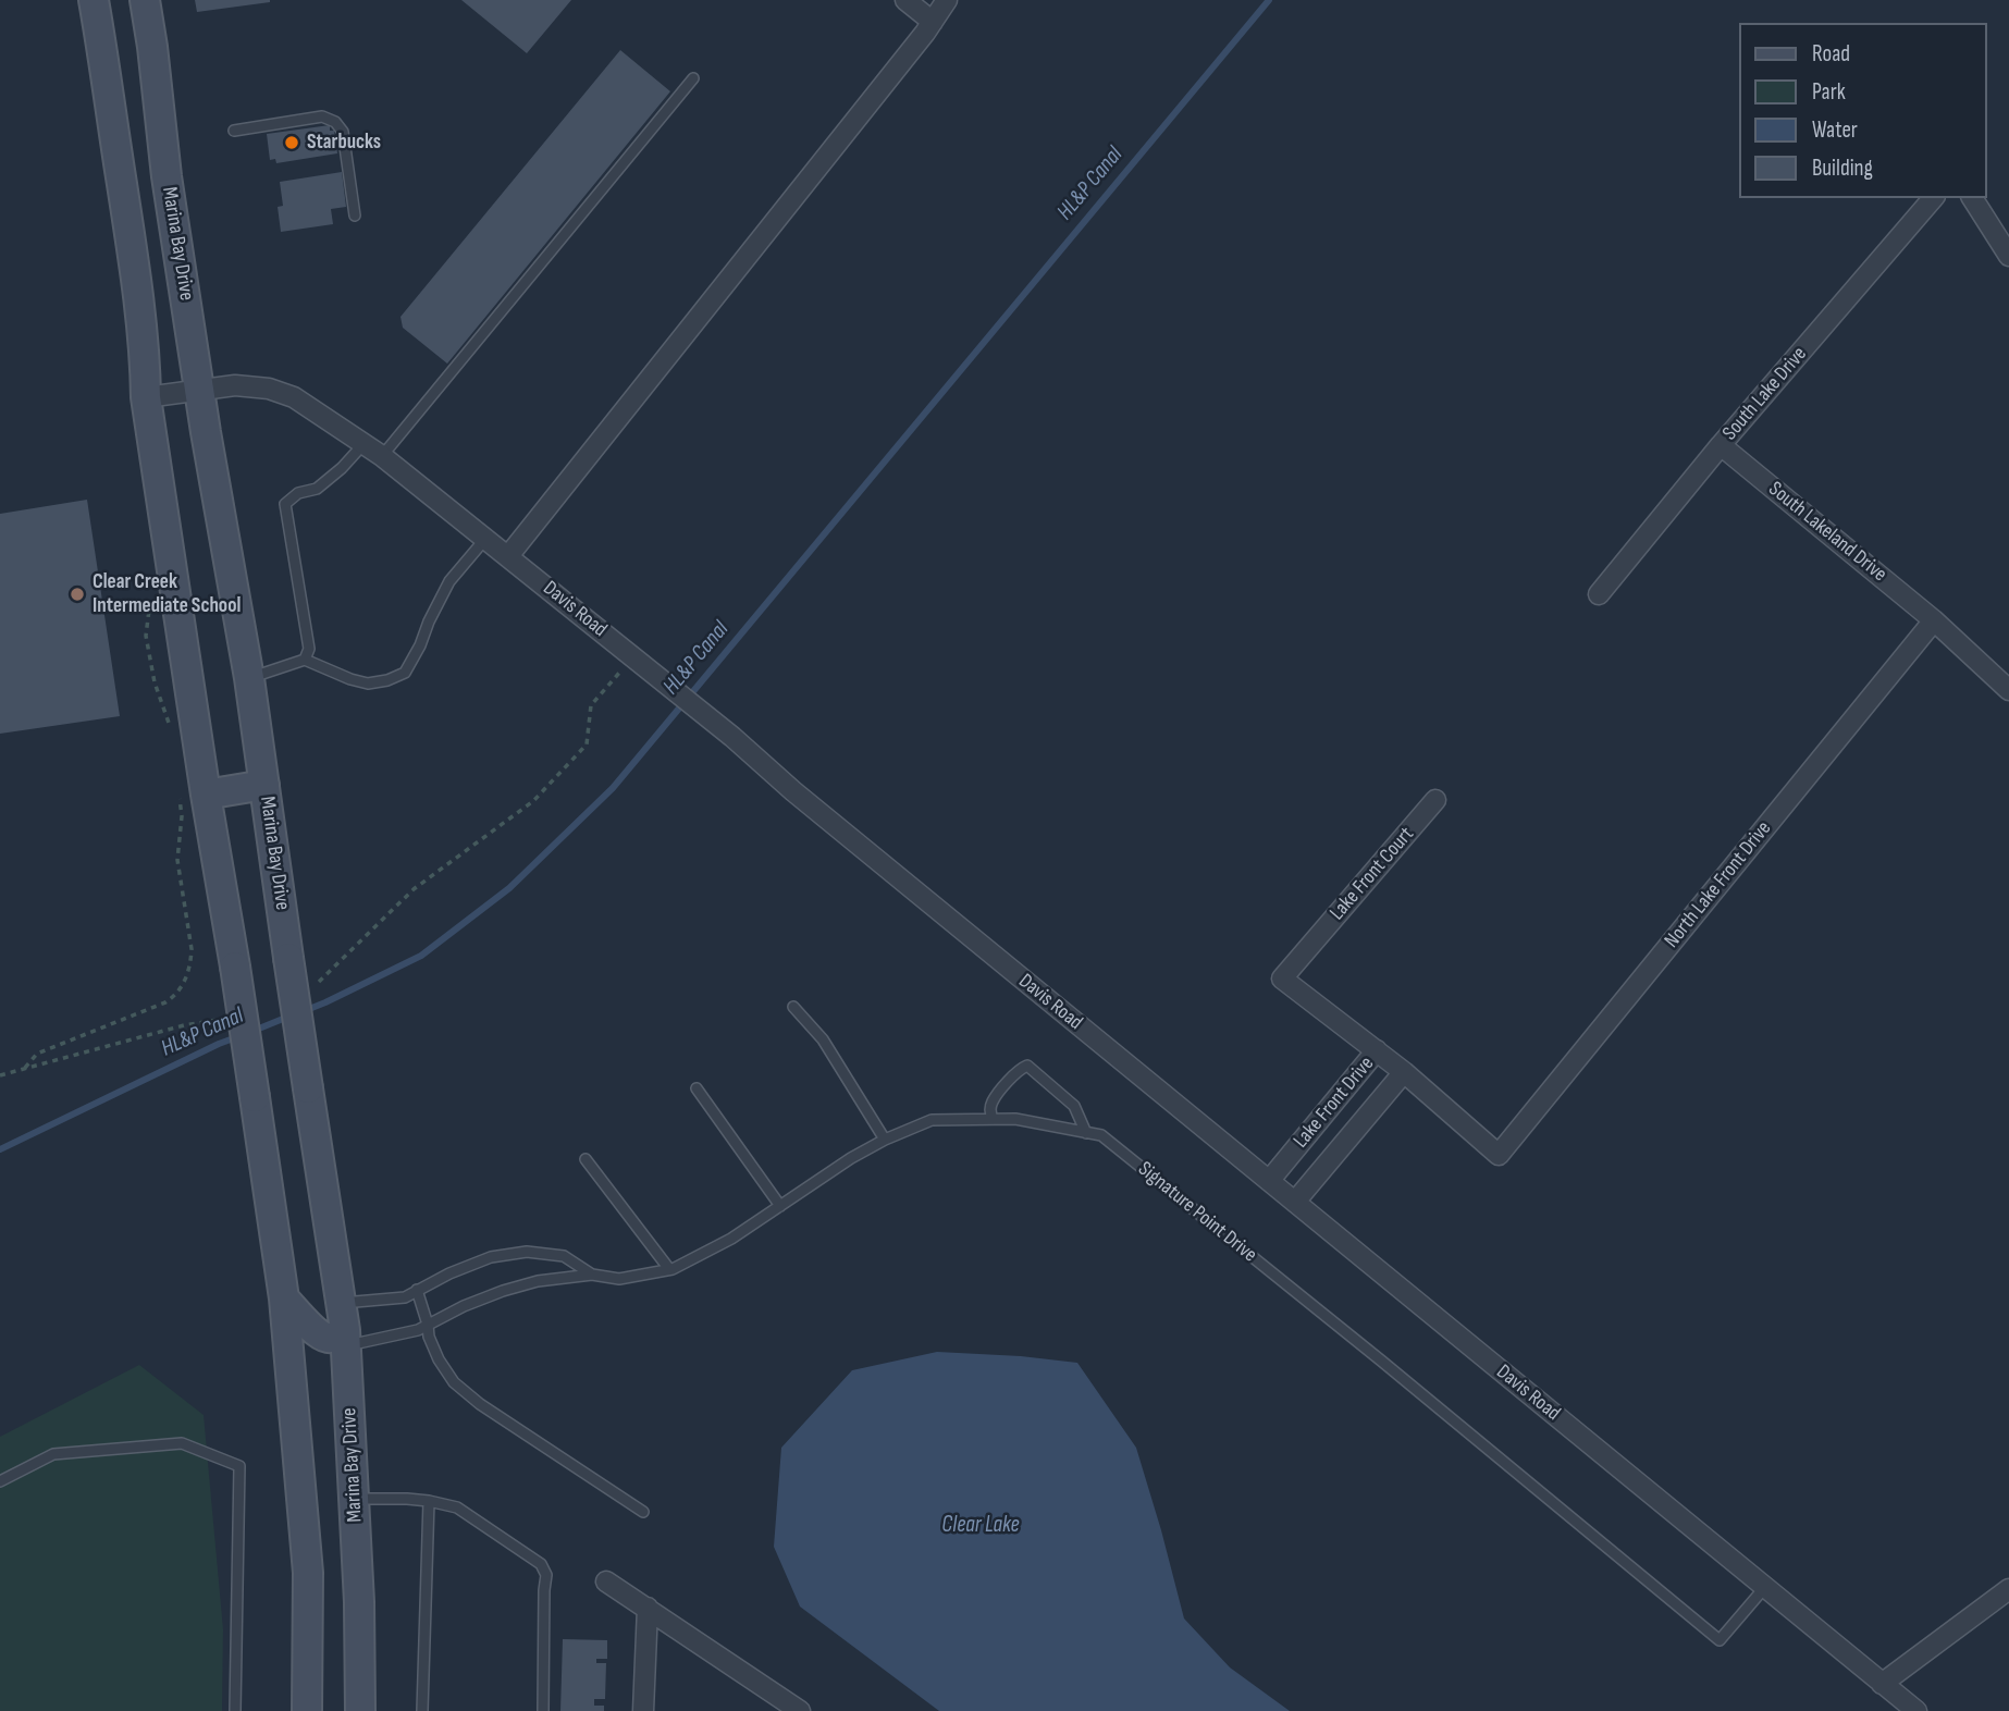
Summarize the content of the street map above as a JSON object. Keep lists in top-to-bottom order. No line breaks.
{"streets":{"main road":["Marina Bay Drive"],"street":["South Lake Drive","South Lakeland Drive","Davis Road","Lake Front Court","North Lake Front Drive","Lake Front Drive"],"lane":["Signature Point Drive"]},"crossings":[["Marina Bay Drive","Davis Road"],["Marina Bay Drive","Signature Point Drive"],["South Lake Drive","South Lakeland Drive"],["South Lakeland Drive","North Lake Front Drive"],["Davis Road","Lake Front Drive"],["Davis Road","Signature Point Drive"],["Lake Front Court","Lake Front Drive"],["North Lake Front Drive","Lake Front Drive"]],"water":["HL&P Canal","Clear Lake"],"places":["Starbucks","Clear Creek Intermediate School"],"legend":["Road","Park","Water","Building"]}
